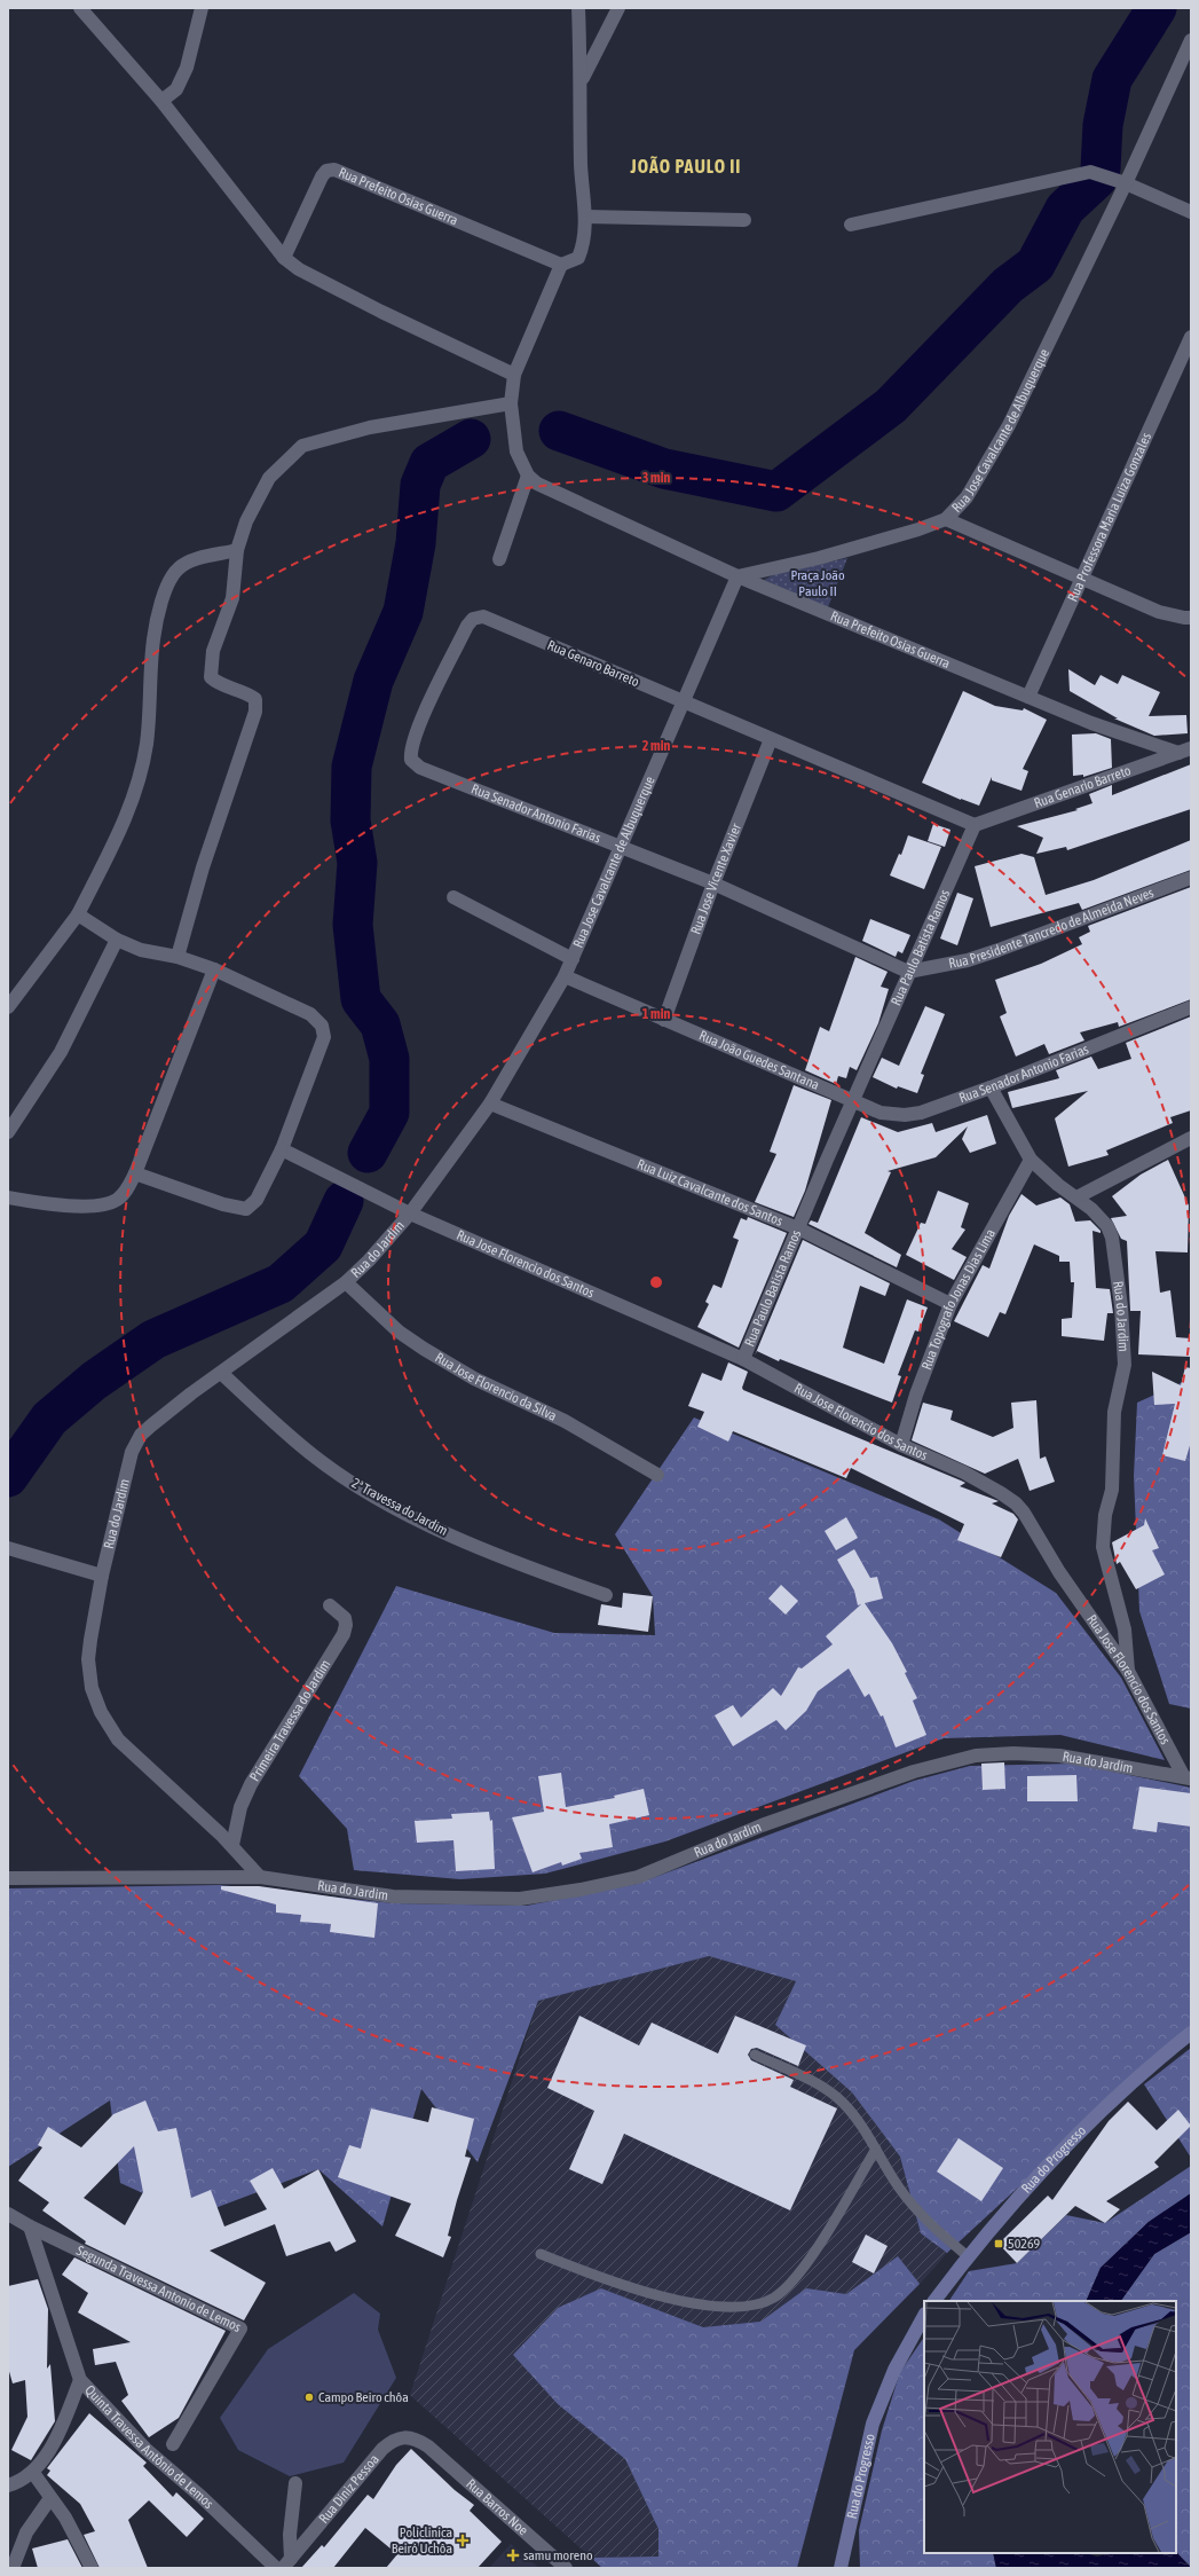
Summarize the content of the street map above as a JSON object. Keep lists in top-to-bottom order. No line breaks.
{"streets":{"street":["Rua Prefeito Osias Guerra","Rua Jose Cavalcante de Albuquerque","Rua Professora Maria Luiza Gonzales","Rua Genaro Barreto","Rua Genario Barreto","Rua Senador Antonio Farias","Rua Jose Vicente Xavier","Rua Presidente Tancredo de Almeida Neves","Rua Paulo Batista Ramos","Rua João Guedes Santana","Rua Luiz Cavalcante dos Santos","Rua do Jardim","Rua Jose Florencio dos Santos","Rua Topografo Jonas Dias Lima","Rua Jose Florencio da Silva","2ª Travessa do Jardim","Primeira Travessa do Jardim","Rua do Progresso","Segunda Travessa Antonio de Lemos","Quinta Travessa Antônio de Lemos","Rua Diniz Pessoa","Rua Barros Noe"]},"crossings":[["Rua Prefeito Osias Guerra","Rua Jose Cavalcante de Albuquerque"],["Rua Prefeito Osias Guerra","Rua Professora Maria Luiza Gonzales"],["Rua Prefeito Osias Guerra","Rua Genario Barreto"],["Rua Jose Cavalcante de Albuquerque","Rua Genaro Barreto"],["Rua Jose Cavalcante de Albuquerque","Rua Senador Antonio Farias"],["Rua Jose Cavalcante de Albuquerque","Rua João Guedes Santana"],["Rua Jose Cavalcante de Albuquerque","Rua Luiz Cavalcante dos Santos"],["Rua Jose Cavalcante de Albuquerque","Rua do Jardim"],["Rua Jose Cavalcante de Albuquerque","Rua Jose Florencio dos Santos"],["Rua Genaro Barreto","Rua Senador Antonio Farias"],["Rua Genario Barreto","Rua Paulo Batista Ramos"],["Rua Senador Antonio Farias","Rua Jose Vicente Xavier"],["Rua Senador Antonio Farias","Rua Presidente Tancredo de Almeida Neves"],["Rua Senador Antonio Farias","Rua Paulo Batista Ramos"],["Rua Senador Antonio Farias","Rua João Guedes Santana"],["Rua Senador Antonio Farias","Rua do Jardim"],["Rua Jose Vicente Xavier","Rua João Guedes Santana"],["Rua Presidente Tancredo de Almeida Neves","Rua Paulo Batista Ramos"],["Rua Paulo Batista Ramos","Rua João Guedes Santana"],["Rua Paulo Batista Ramos","Rua Luiz Cavalcante dos Santos"],["Rua Paulo Batista Ramos","Rua Jose Florencio dos Santos"],["Rua Luiz Cavalcante dos Santos","Rua Topografo Jonas Dias Lima"],["Rua do Jardim","Rua Jose Florencio dos Santos"],["Rua do Jardim","Rua Topografo Jonas Dias Lima"],["Rua do Jardim","Rua Jose Florencio da Silva"],["Rua do Jardim","2ª Travessa do Jardim"],["Rua do Jardim","Primeira Travessa do Jardim"],["Rua Jose Florencio dos Santos","Rua Topografo Jonas Dias Lima"],["Segunda Travessa Antonio de Lemos","Quinta Travessa Antônio de Lemos"],["Rua Diniz Pessoa","Rua Barros Noe"]],"districts":["JOÃO PAULO II"],"parks":["Praça João Paulo II"],"places":{"transit":["50269"],"other":["Campo Beiro chôa"],"health":["Políclinica Beiró Uchôa","samu moreno"]},"rings":["3 min","2 min","1 min"]}
